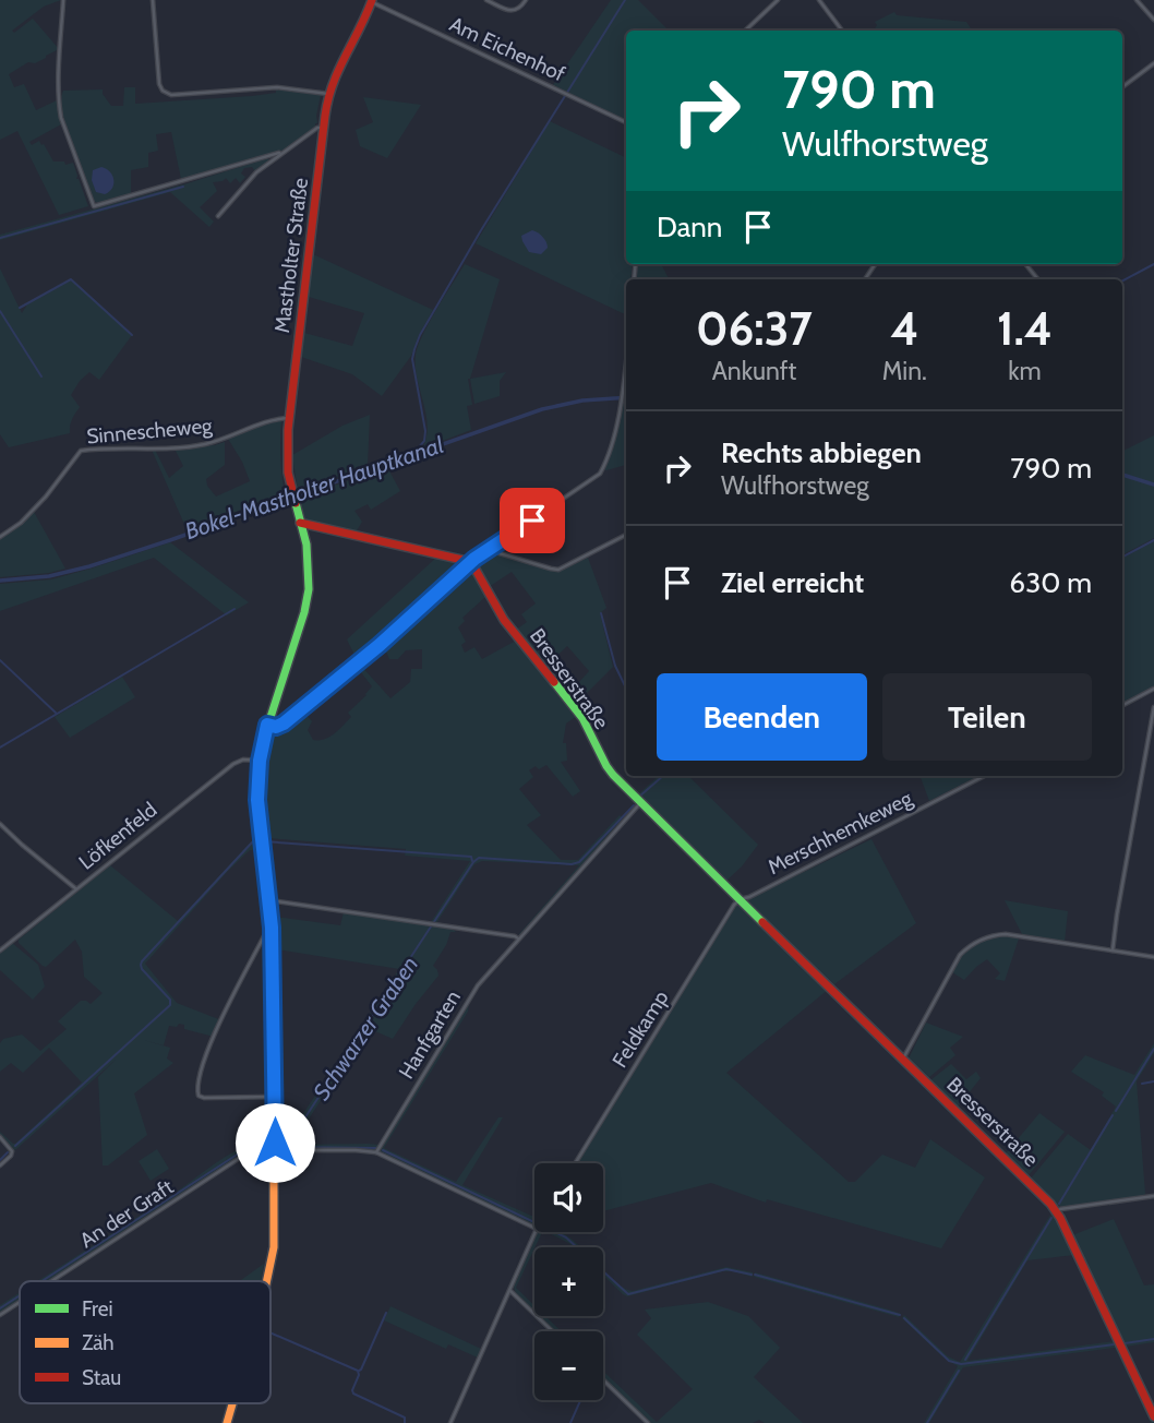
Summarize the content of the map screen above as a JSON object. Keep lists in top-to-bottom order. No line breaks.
{"streets":{"main road":["Mastholter Straße","Bresserstraße"],"street":["Am Eichenhof","Sinnescheweg","Merschhemkeweg","Löfkenfeld","Feldkamp","Hanfgarten","An der Graft"]},"crossings":[["Am Eichenhof","Mastholter Straße"],["Mastholter Straße","Sinnescheweg"],["Mastholter Straße","Löfkenfeld"],["Mastholter Straße","An der Graft"],["Bresserstraße","Merschhemkeweg"],["Bresserstraße","Feldkamp"],["Bresserstraße","Hanfgarten"],["Merschhemkeweg","Feldkamp"]],"water":["Bokel-Mastholter Hauptkanal","Schwarzer Graben"],"legend":["Frei","Zäh","Stau"],"page":{"turn":["790 m","Wulfhorstweg"],"then":"Dann","eta":["06:37","Ankunft","4","Min.","1.4","km"],"list":[{"name":"Rechts abbiegen","note":"Wulfhorstweg","value":"790 m"},{"name":"Ziel erreicht","value":"630 m"}],"buttons":["Beenden","Teilen"],"map_buttons":["+","−"]}}
